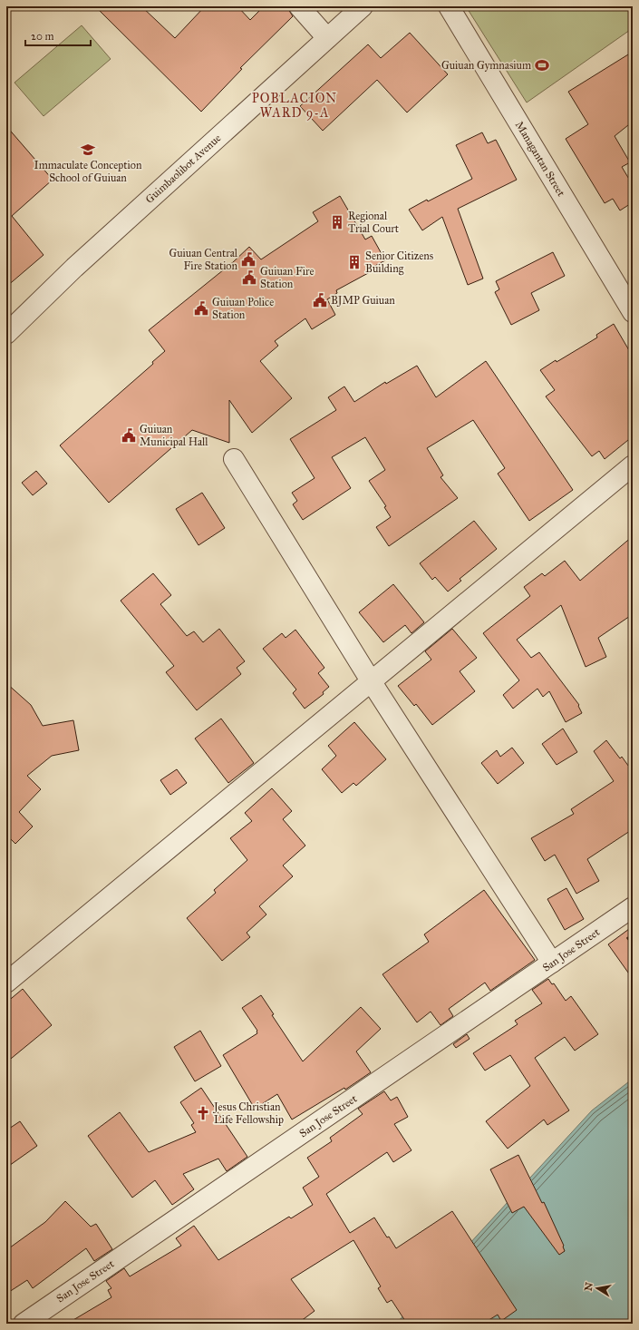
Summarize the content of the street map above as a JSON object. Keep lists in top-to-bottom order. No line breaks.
{"streets":{"street":["Managantan Street","Guimbaolibot Avenue","San Jose Street"]},"districts":["POBLACION WARD 9-A"],"places":{"sports":["Guiuan Gymnasium"],"school or university":["Immaculate Conception School of Guiuan"],"building":["Regional Trial Court","Senior Citizens Building"],"public building":["Guiuan Central Fire Station","Guiuan Fire Station","BJMP Guiuan","Guiuan Police Station","Guiuan Municipal Hall"],"church":["Jesus Christian Life Fellowship"]},"scale_bar":"20 m","north":"left"}
